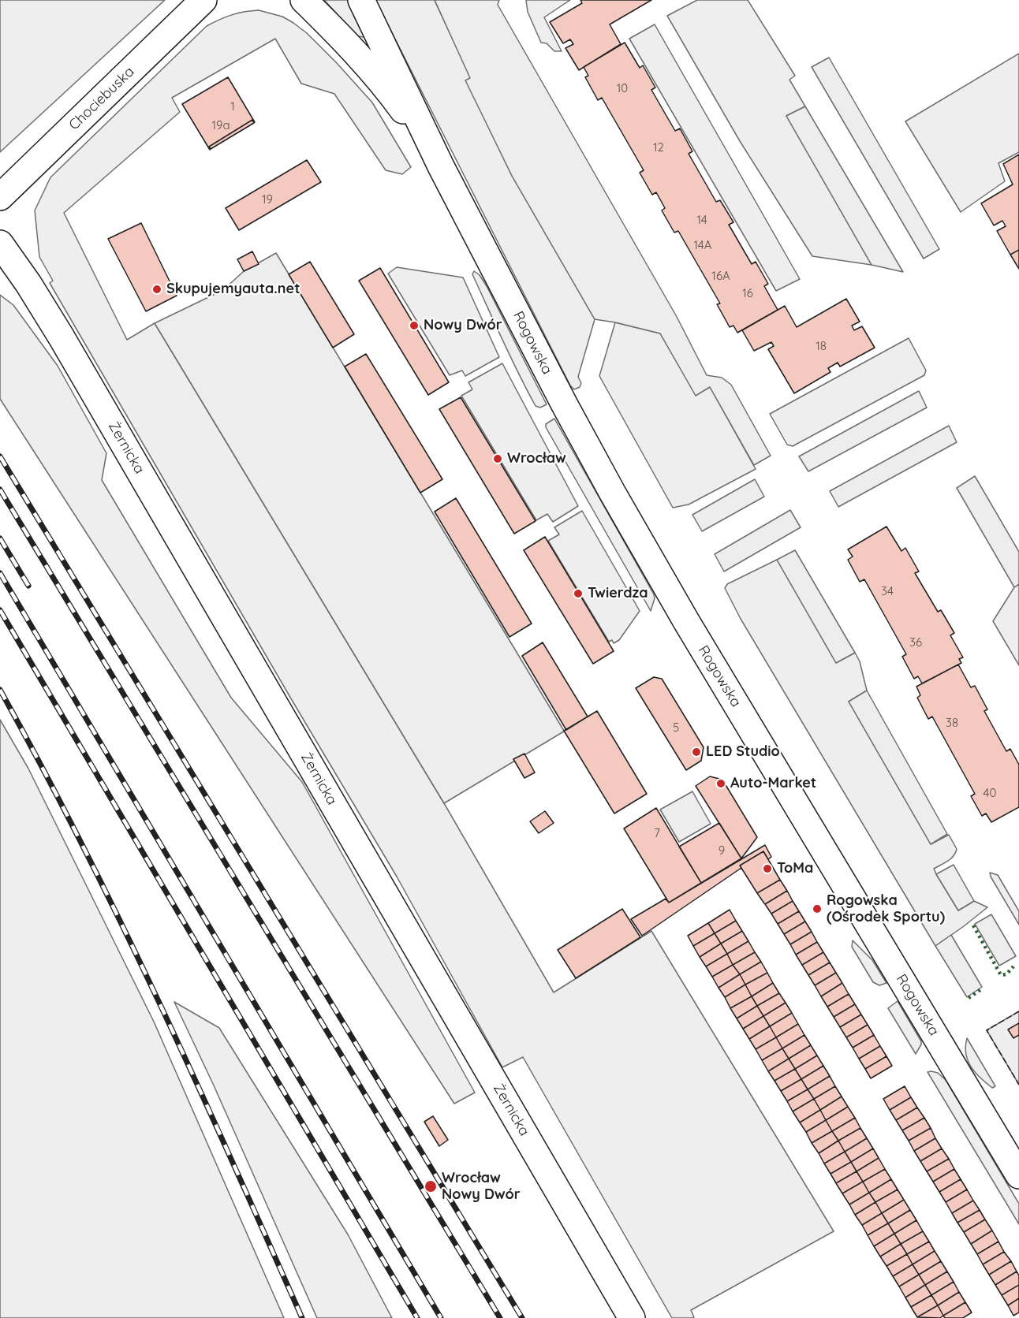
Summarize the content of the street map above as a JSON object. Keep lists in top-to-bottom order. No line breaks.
{"streets":{"street":["Chociebuska","Rogowska","Żernicka"]},"places":["Skupujemyauta.net","Nowy Dwór","Wrocław","Twierdza","LED Studio","Auto-Market","ToMa","Rogowska (Ośrodek Sportu)","Wrocław Nowy Dwór"],"house_numbers":["10","1","19a","12","19","14","14A","16A","16","18","34","36","38","5","40","7","9"]}
